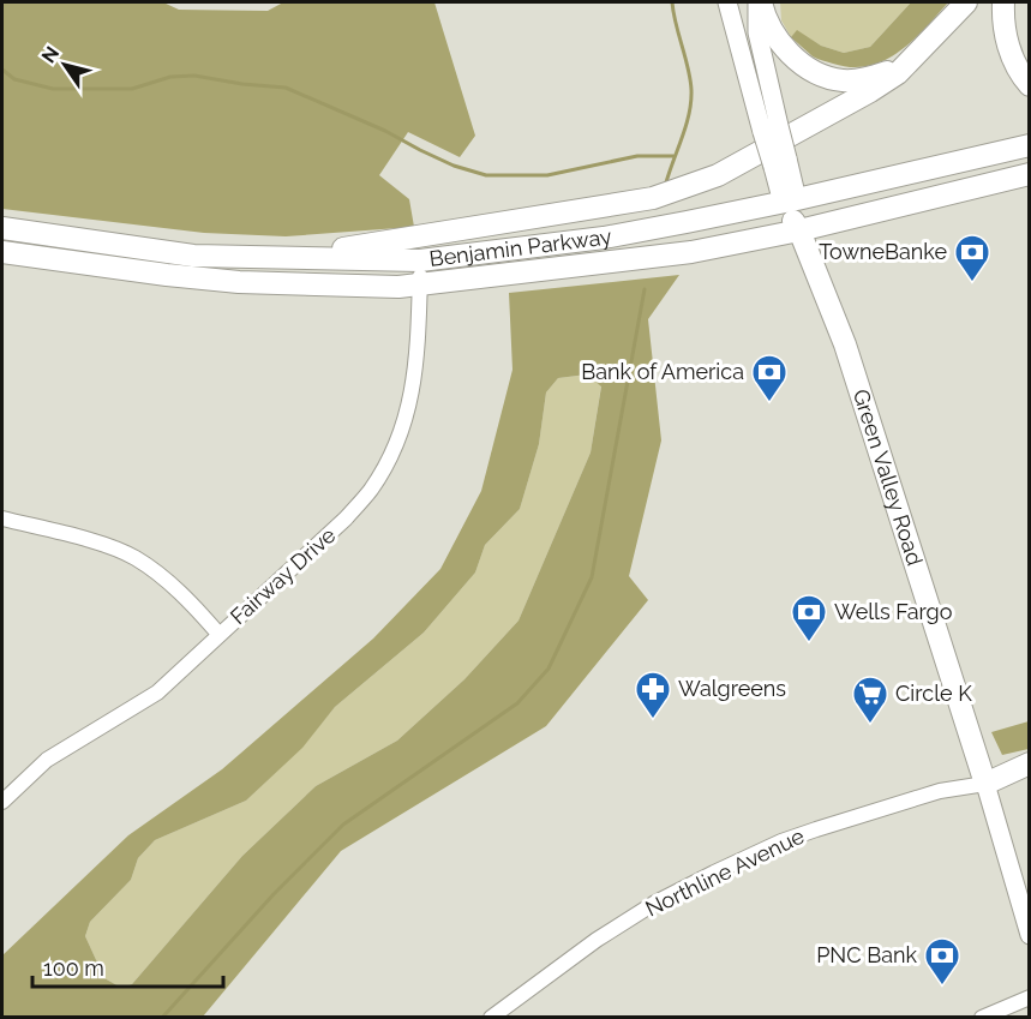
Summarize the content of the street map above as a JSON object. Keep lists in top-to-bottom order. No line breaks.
{"streets":{"highway":["Benjamin Parkway","Green Valley Road"],"street":["Fairway Drive","Northline Avenue"]},"crossings":[["Benjamin Parkway","Green Valley Road"],["Benjamin Parkway","Fairway Drive"],["Green Valley Road","Northline Avenue"]],"places":{"bank":["TowneBanke","Bank of America","Wells Fargo","PNC Bank"],"pharmacy":["Walgreens"],"supermarket":["Circle K"]},"scale_bar":"100 m","north":"top left"}
